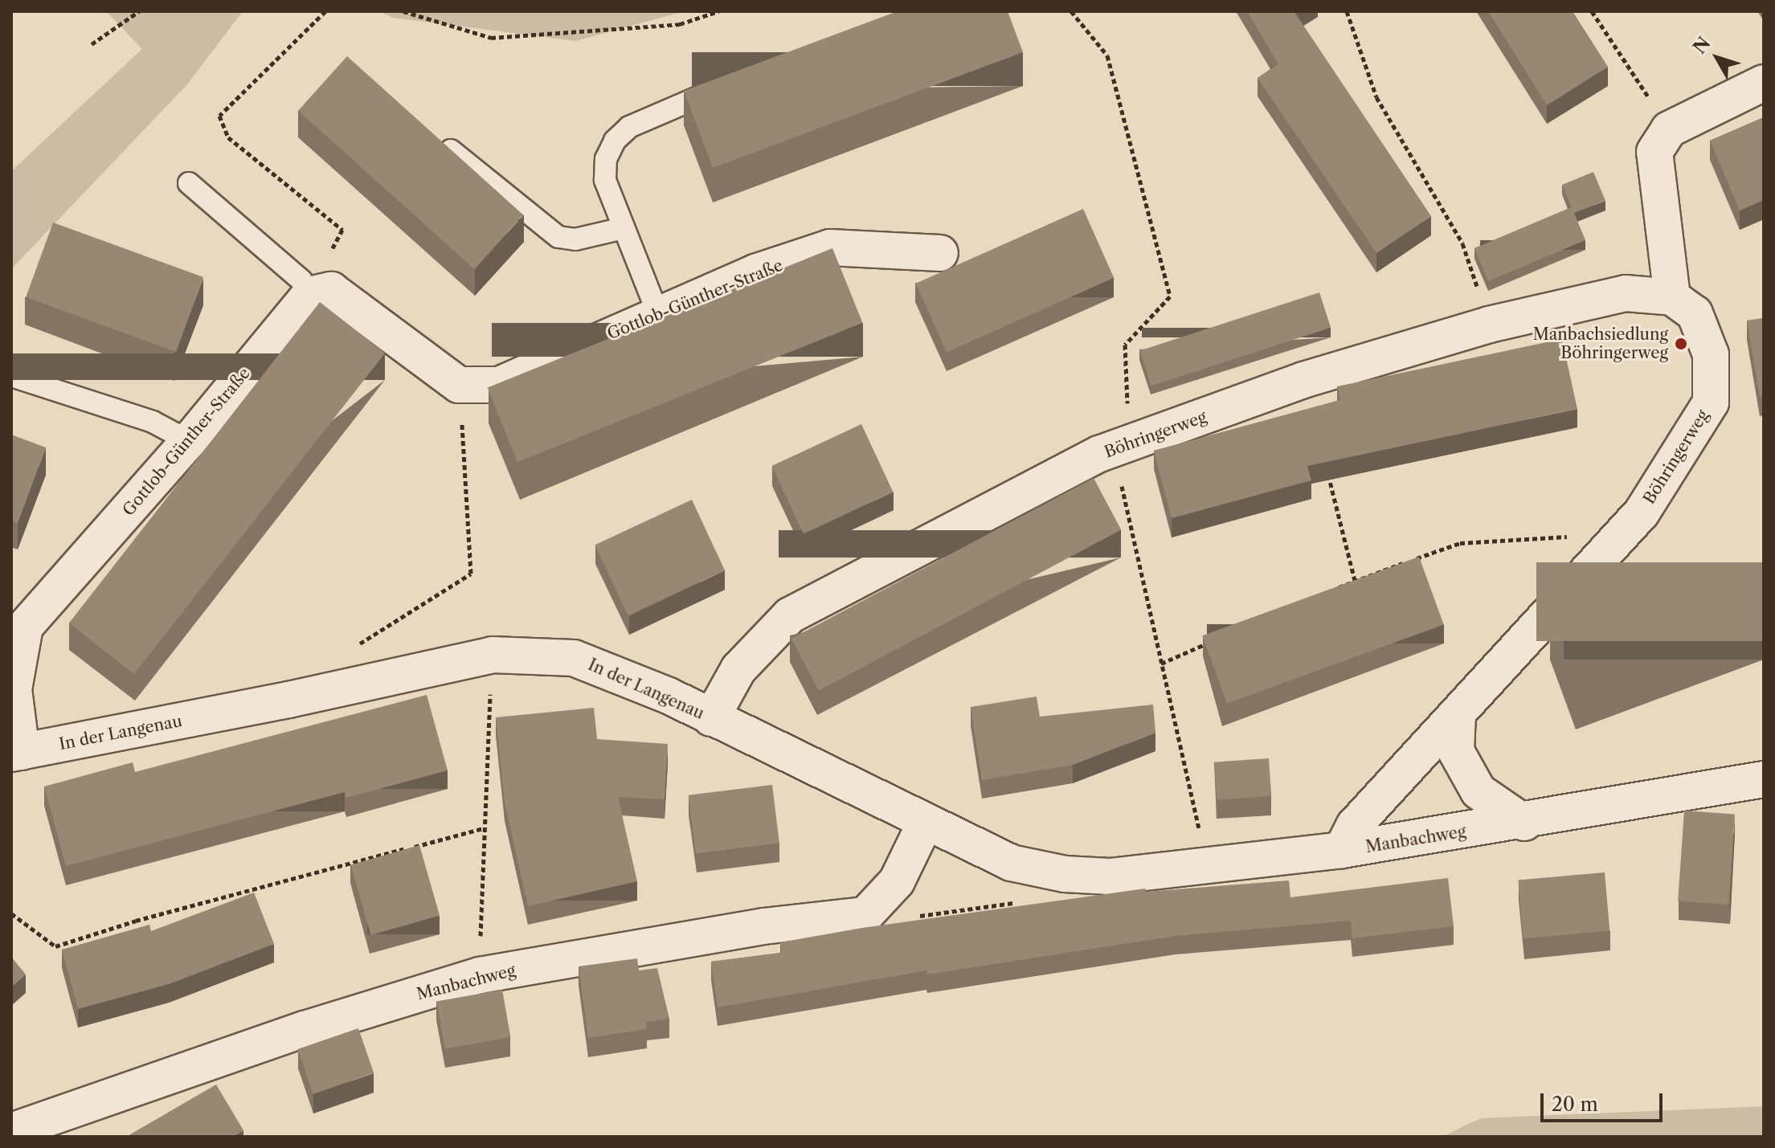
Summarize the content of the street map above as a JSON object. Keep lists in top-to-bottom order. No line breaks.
{"streets":{"street":["Gottlob-Günther-Straße","Böhringerweg","In der Langenau","Manbachweg"]},"crossings":[["Gottlob-Günther-Straße","In der Langenau"],["Böhringerweg","In der Langenau"],["Böhringerweg","Manbachweg"],["In der Langenau","Manbachweg"]],"places":["Manbachsiedlung Böhringerweg"],"scale_bar":"20 m","north":"top left"}
